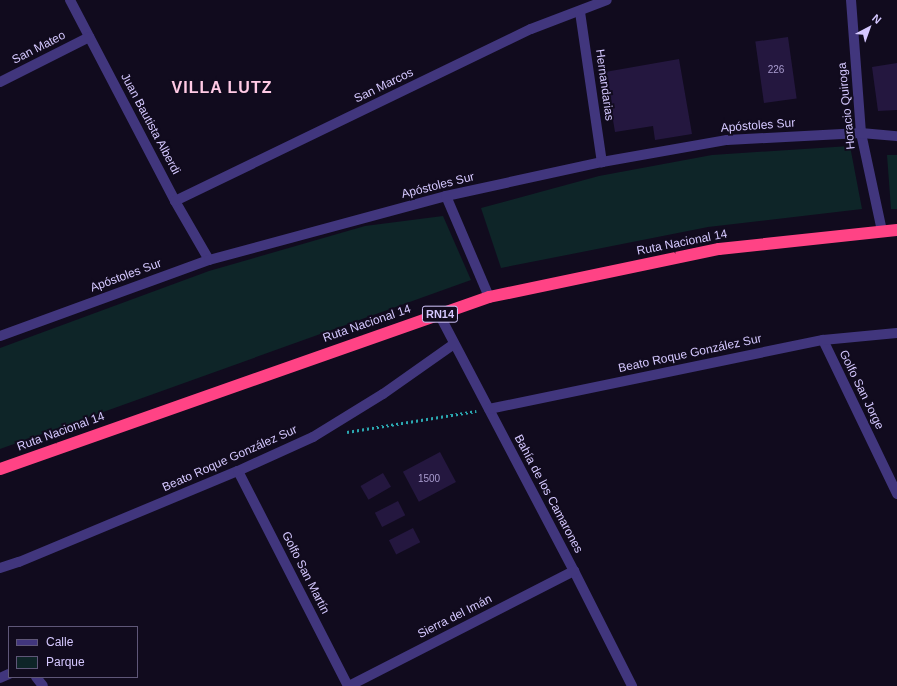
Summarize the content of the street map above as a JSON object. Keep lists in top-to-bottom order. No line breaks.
{"streets":{"highway":["Ruta Nacional 14","RN14"],"street":["San Mateo","Hernandarias","San Marcos","Horacio Quiroga","Juan Bautista Alberdi","Apóstoles Sur","Beato Roque González Sur","Golfo San Jorge","Bahía de los Camarones","Golfo San Martín","Sierra del Imán"]},"crossings":[["San Mateo","Juan Bautista Alberdi"],["Hernandarias","San Marcos"],["Hernandarias","Apóstoles Sur"],["San Marcos","Juan Bautista Alberdi"],["Horacio Quiroga","Apóstoles Sur"],["Horacio Quiroga","Ruta Nacional 14"],["Juan Bautista Alberdi","Apóstoles Sur"],["Ruta Nacional 14","Bahía de los Camarones"],["Beato Roque González Sur","Golfo San Jorge"],["Beato Roque González Sur","Bahía de los Camarones"],["Beato Roque González Sur","Golfo San Martín"],["Bahía de los Camarones","Sierra del Imán"],["Golfo San Martín","Sierra del Imán"]],"districts":["VILLA LUTZ"],"house_numbers":["226","1500"],"legend":["Calle","Parque"],"north":"top right"}
